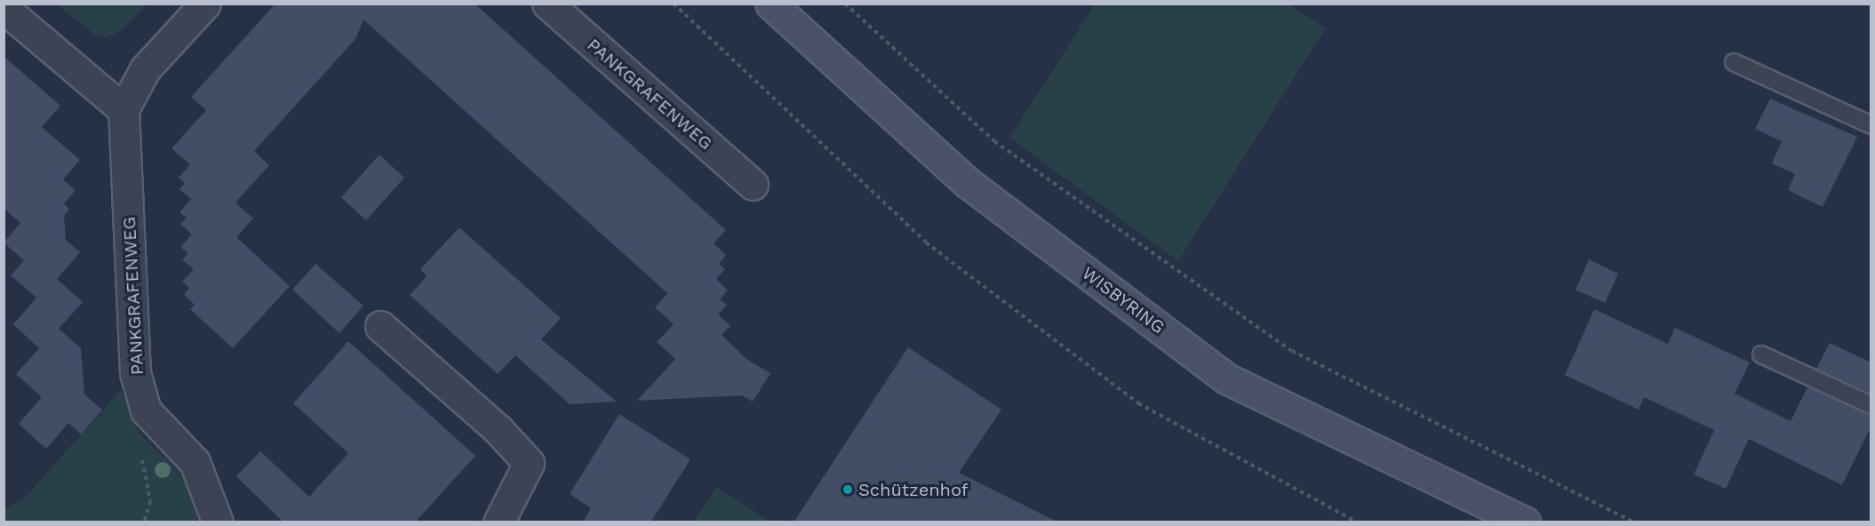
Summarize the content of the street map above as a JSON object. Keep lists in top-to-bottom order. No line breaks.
{"streets":{"main road":["WISBYRING"],"street":["PANKGRAFENWEG"]},"places":["Schützenhof"]}
